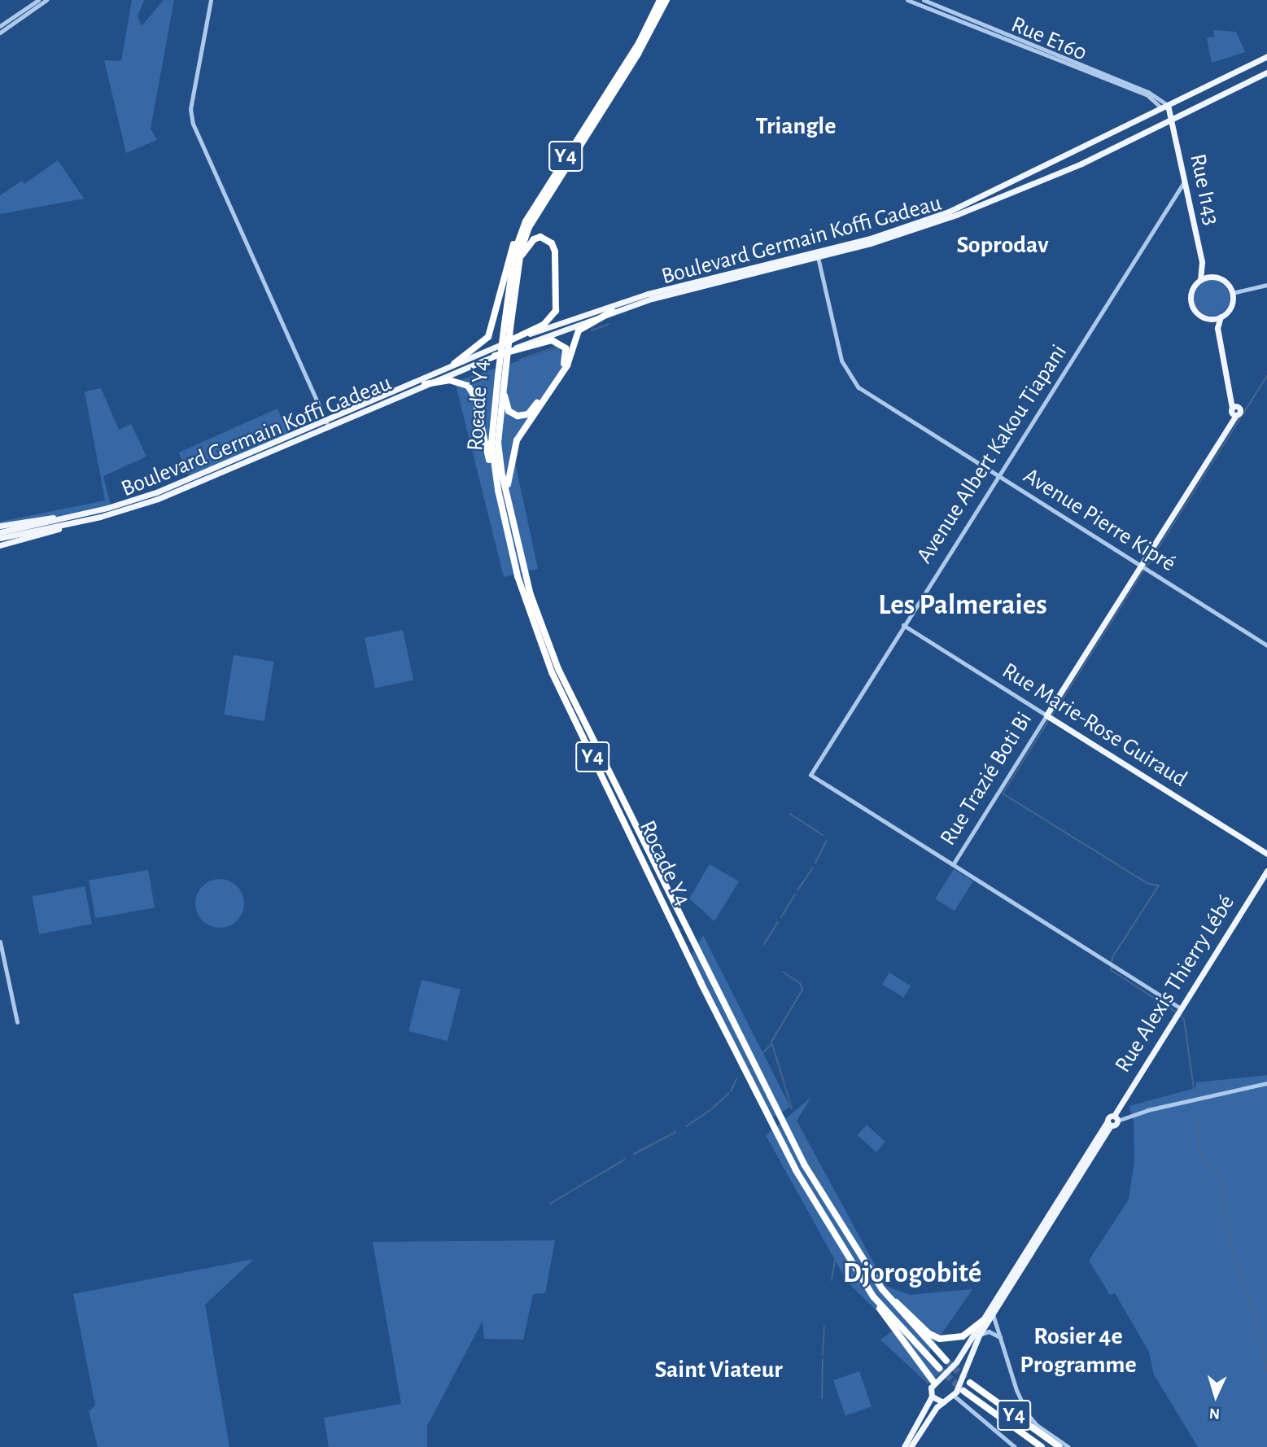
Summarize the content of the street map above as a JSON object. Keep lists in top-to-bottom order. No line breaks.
{"streets":{"highway":["Y4","Rocade Y4"],"main road":["Rue I143","Boulevard Germain Koffi Gadeau","Rue Marie-Rose Guiraud","Rue Trazié Boti Bi","Rue Alexis Thierry Lébé"],"street":["Rue E160","Avenue Albert Kakou Tiapani","Avenue Pierre Kipré"]},"crossings":[["Rue E160","Rue I143"],["Rue E160","Boulevard Germain Koffi Gadeau"],["Y4","Rocade Y4"],["Rue I143","Boulevard Germain Koffi Gadeau"],["Rue I143","Avenue Albert Kakou Tiapani"],["Boulevard Germain Koffi Gadeau","Avenue Pierre Kipré"],["Avenue Albert Kakou Tiapani","Avenue Pierre Kipré"],["Avenue Albert Kakou Tiapani","Rue Marie-Rose Guiraud"],["Avenue Albert Kakou Tiapani","Rue Trazié Boti Bi"],["Avenue Pierre Kipré","Rue Trazié Boti Bi"],["Rue Marie-Rose Guiraud","Rue Trazié Boti Bi"]],"districts":["Triangle","Soprodav","Les Palmeraies","Djorogobité","Rosier 4e Programme","Saint Viateur"],"north":"bottom"}
